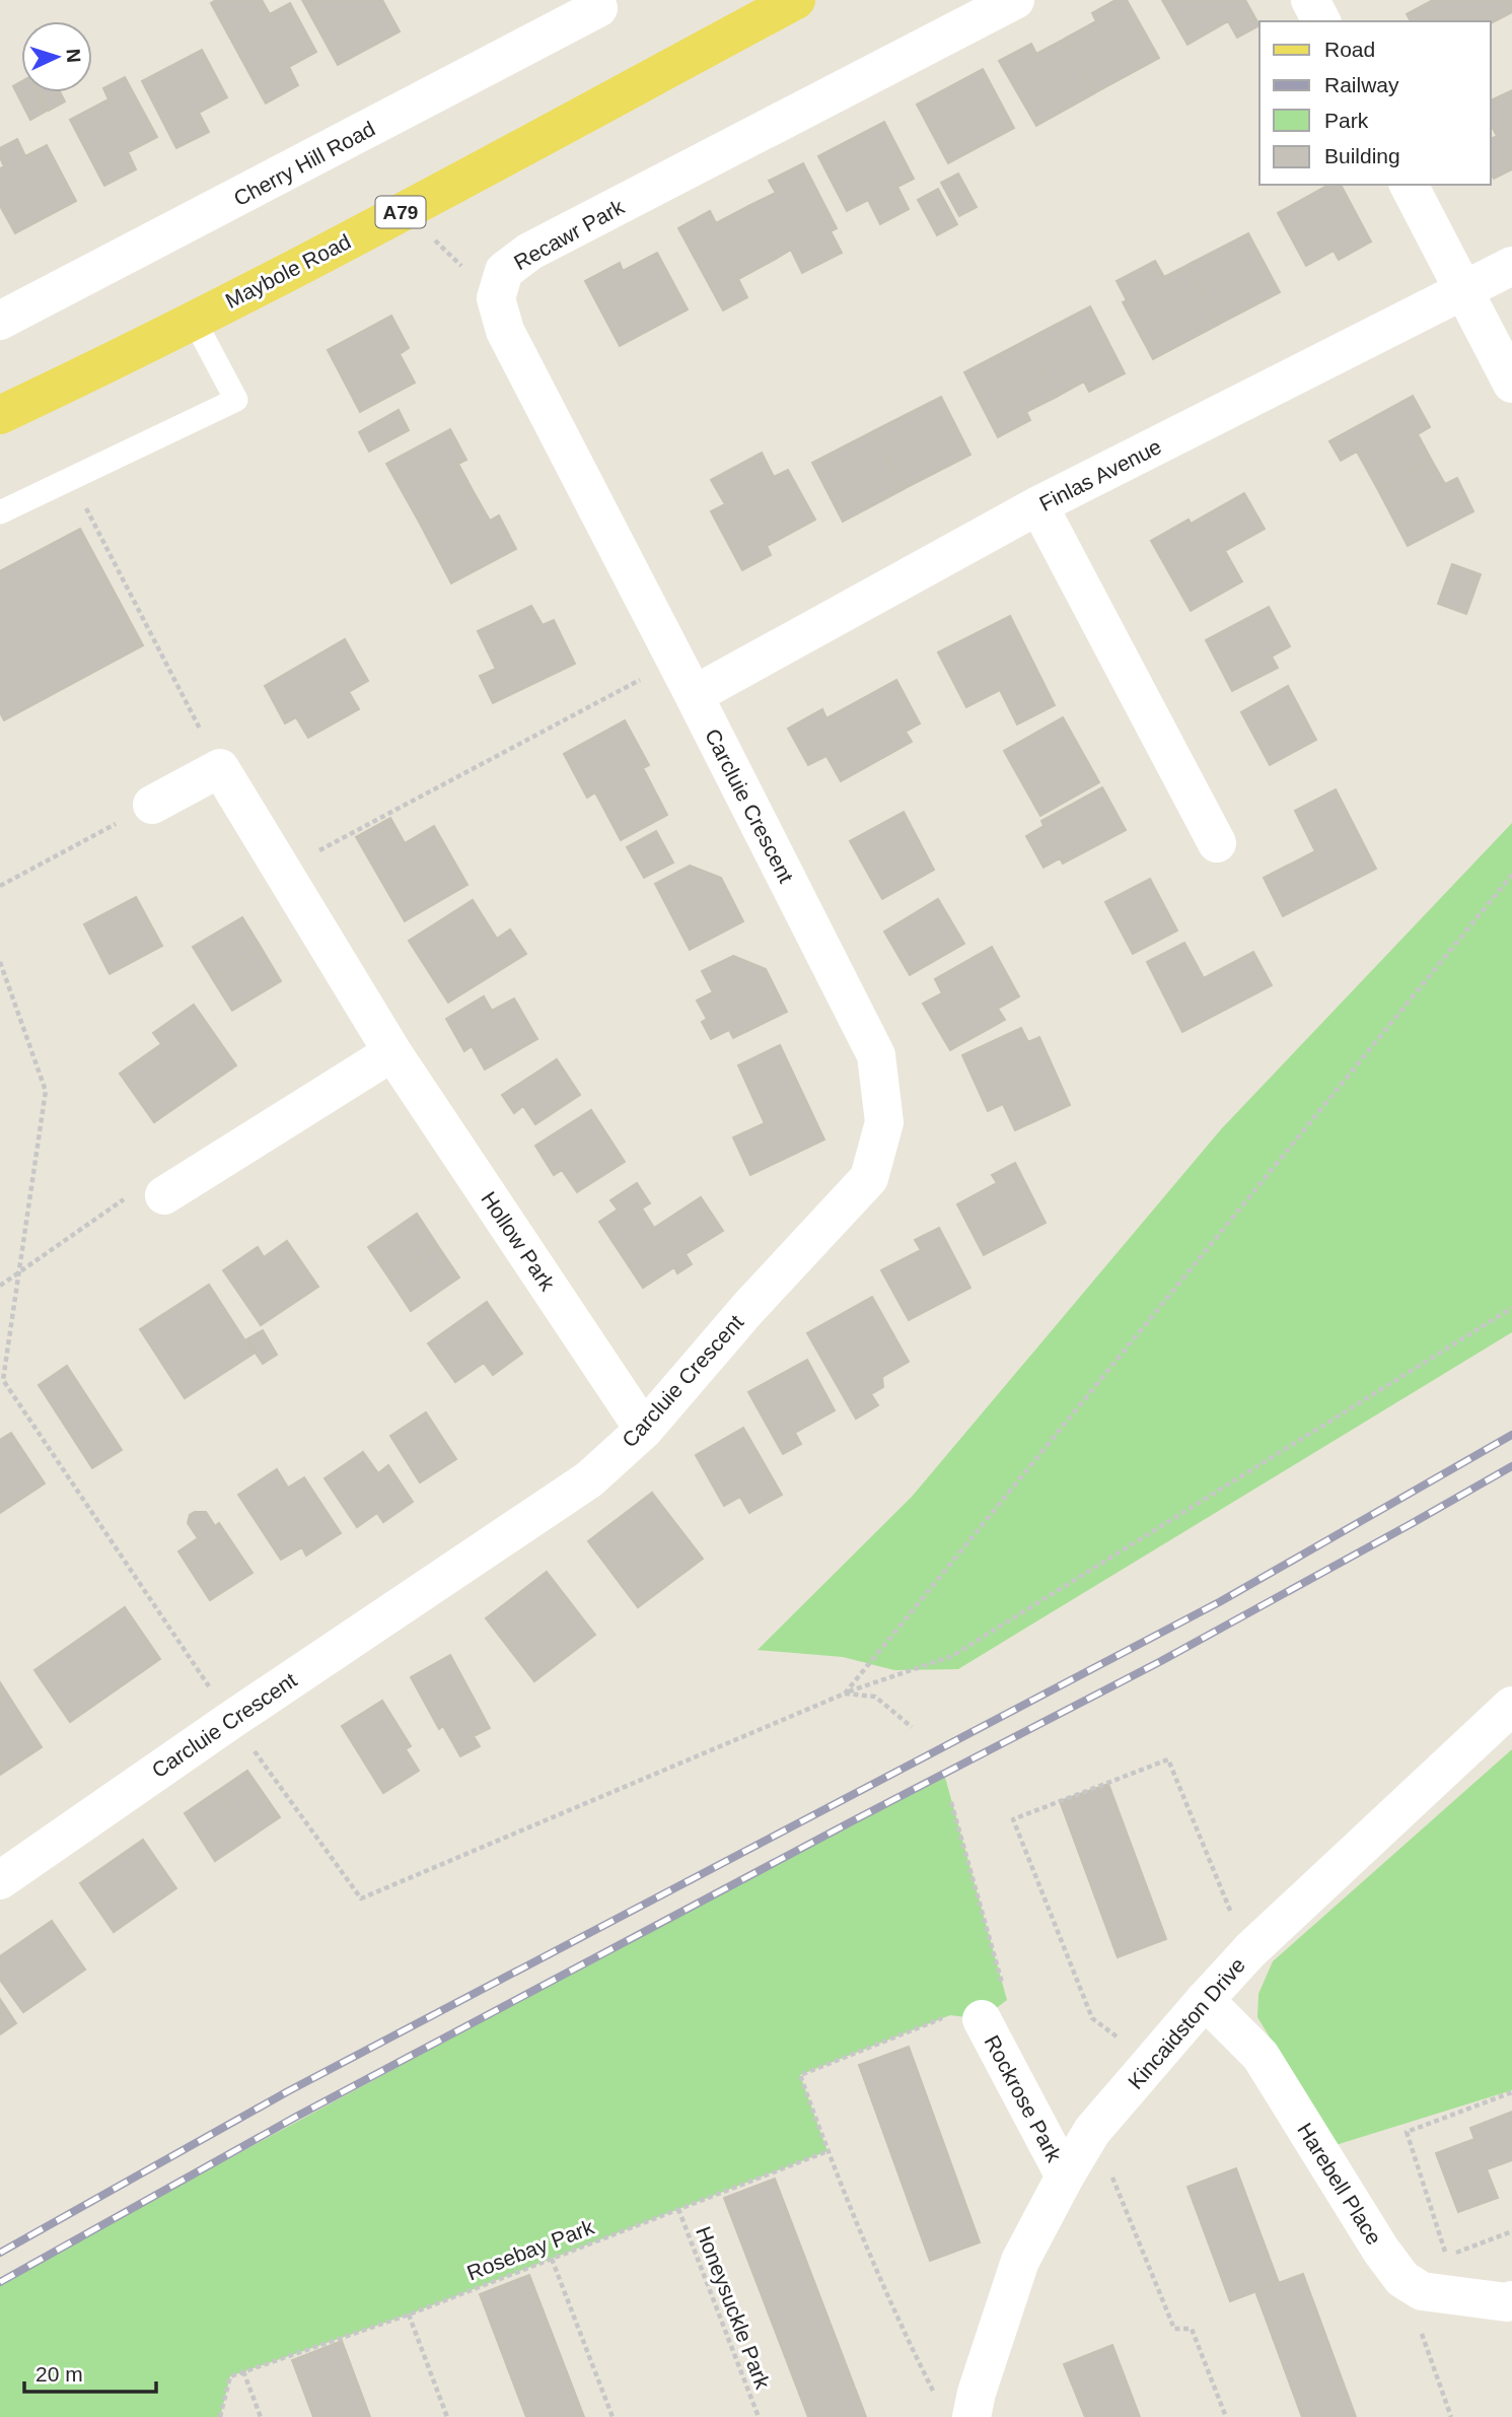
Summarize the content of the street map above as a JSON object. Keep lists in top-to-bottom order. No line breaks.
{"streets":{"main road":["A79","Maybole Road"],"street":["Cherry Hill Road","Recawr Park","Finlas Avenue","Carcluie Crescent","Hollow Park","Kincaidston Drive","Rockrose Park","Harebell Place"],"path":["Rosebay Park","Honeysuckle Park"]},"crossings":[["Finlas Avenue","Carcluie Crescent"],["Carcluie Crescent","Hollow Park"],["Kincaidston Drive","Rockrose Park"],["Kincaidston Drive","Harebell Place"],["Rosebay Park","Honeysuckle Park"]],"legend":["Road","Railway","Park","Building"],"scale_bar":"20 m","north":"right"}
